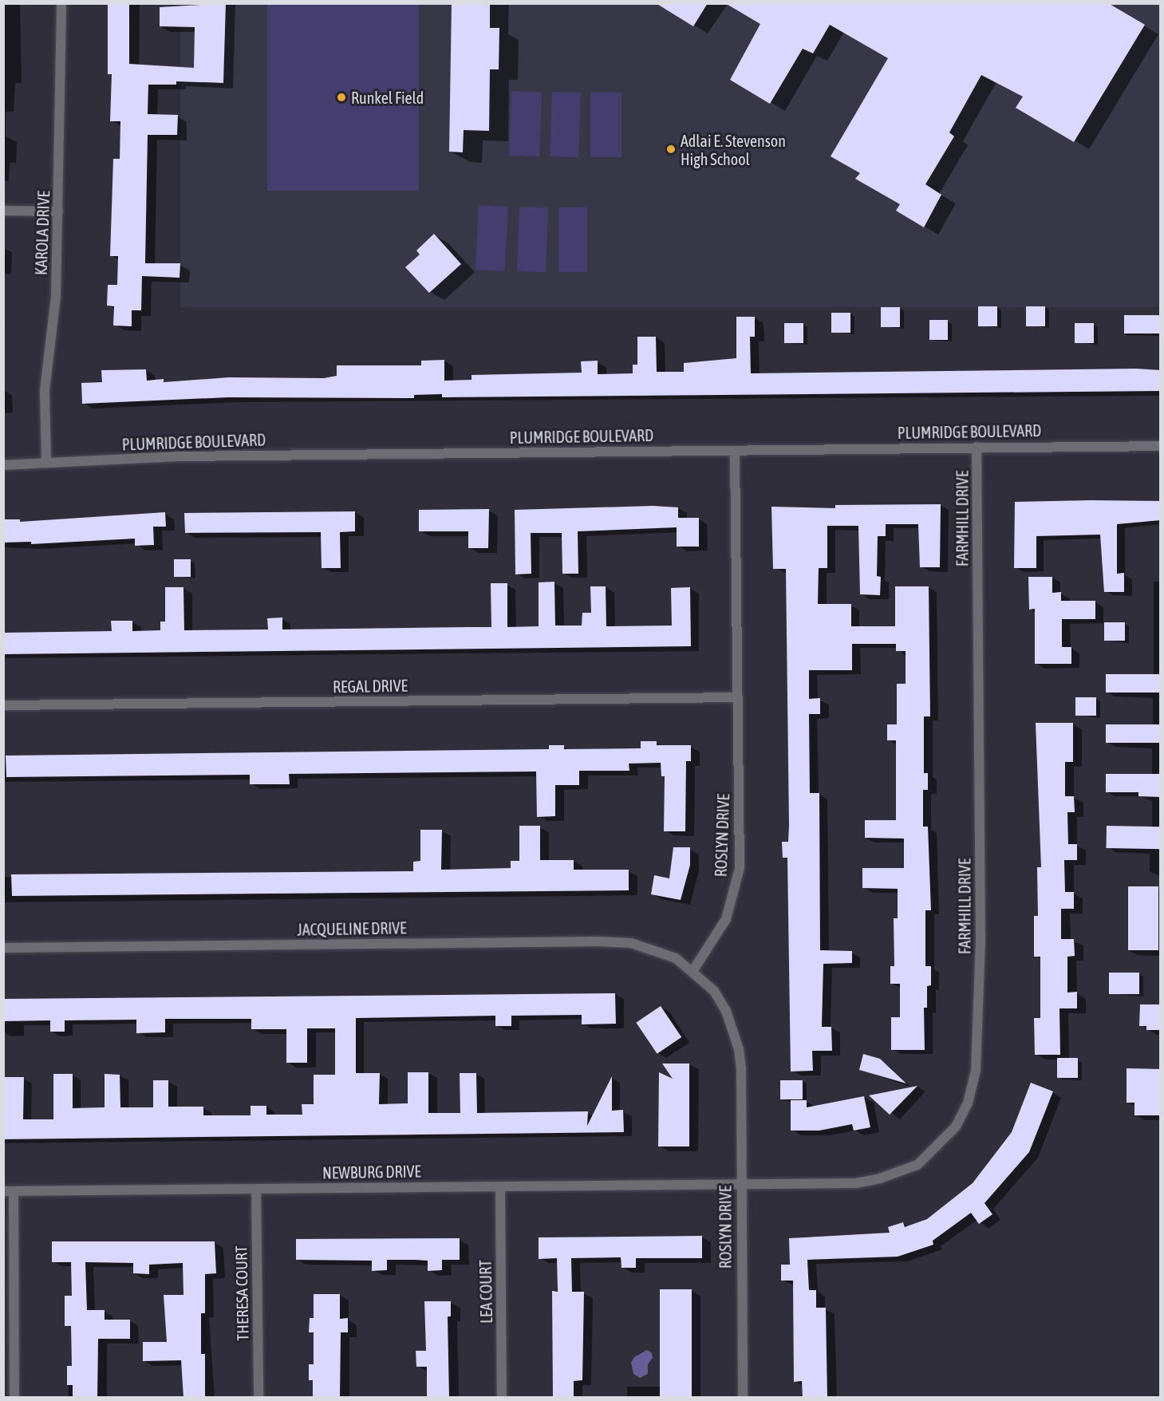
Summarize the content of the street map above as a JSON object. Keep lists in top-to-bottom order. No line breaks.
{"streets":{"street":["KAROLA DRIVE","PLUMRIDGE BOULEVARD","FARMHILL DRIVE","REGAL DRIVE","ROSLYN DRIVE","JACQUELINE DRIVE","NEWBURG DRIVE","LEA COURT","THERESA COURT"]},"crossings":[["KAROLA DRIVE","PLUMRIDGE BOULEVARD"],["PLUMRIDGE BOULEVARD","FARMHILL DRIVE"],["PLUMRIDGE BOULEVARD","ROSLYN DRIVE"],["FARMHILL DRIVE","ROSLYN DRIVE"],["FARMHILL DRIVE","NEWBURG DRIVE"],["REGAL DRIVE","ROSLYN DRIVE"],["ROSLYN DRIVE","JACQUELINE DRIVE"],["ROSLYN DRIVE","NEWBURG DRIVE"],["NEWBURG DRIVE","LEA COURT"],["NEWBURG DRIVE","THERESA COURT"]],"places":["Runkel Field","Adlai E. Stevenson High School"]}
